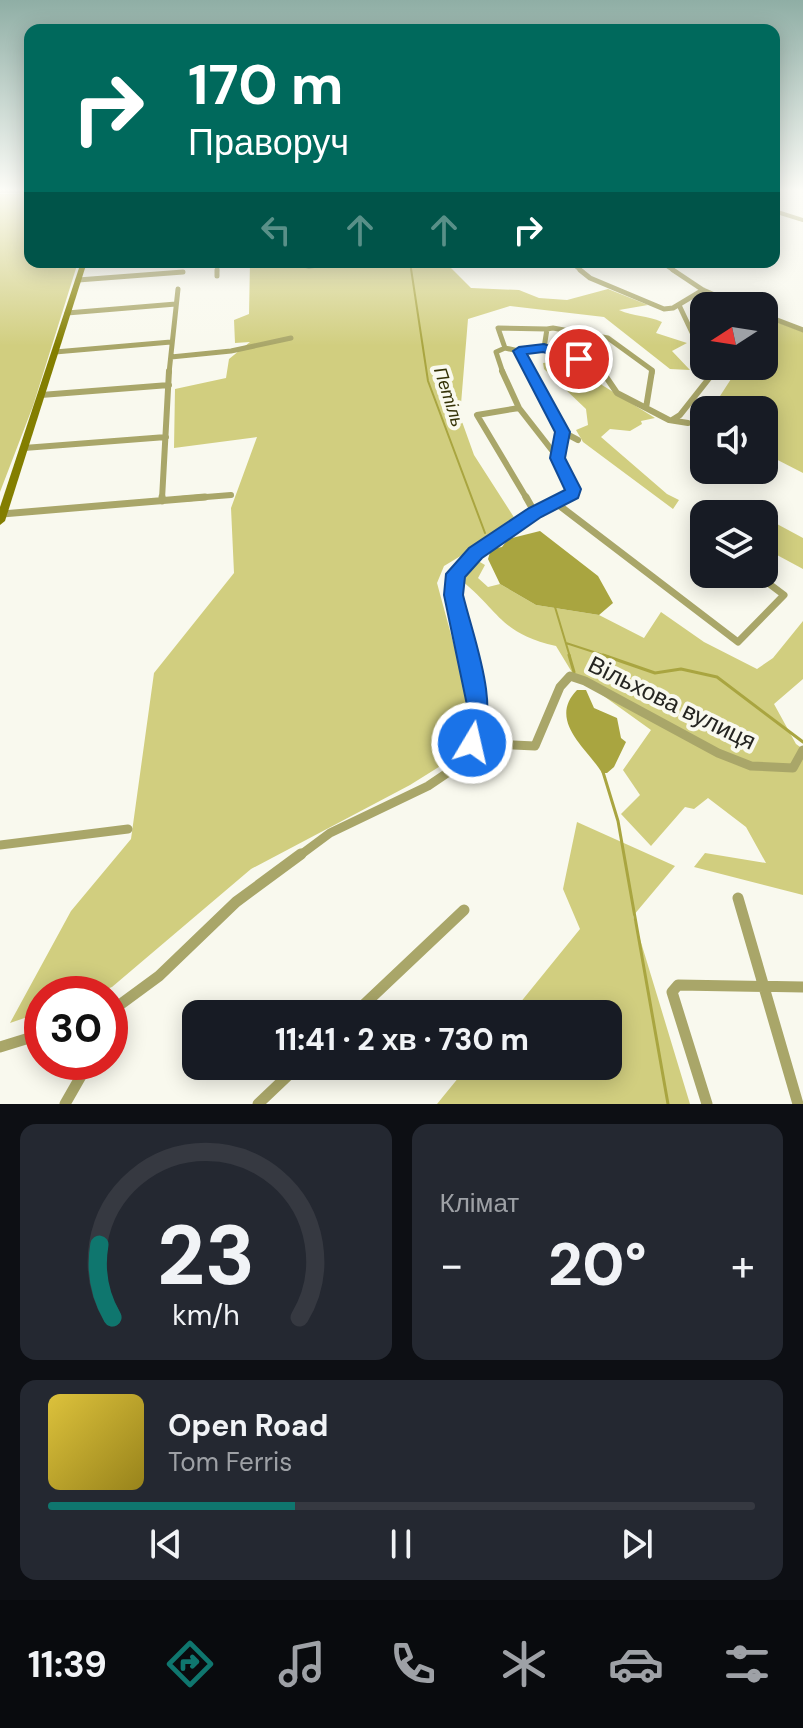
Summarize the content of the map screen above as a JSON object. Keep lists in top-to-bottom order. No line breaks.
{"streets":{"street":["Вільхова вулиця"]},"water":["Петіль"],"north":"left","page":{"turn":["170 m","Праворуч"],"limit":"30","trip":"11:41 · 2 хв · 730 m","tile":"Клімат","heat":["−","20°","+"],"song":["Open Road","Tom Ferris"],"tabs":"11:39","gauge":["23","km/h"]}}
